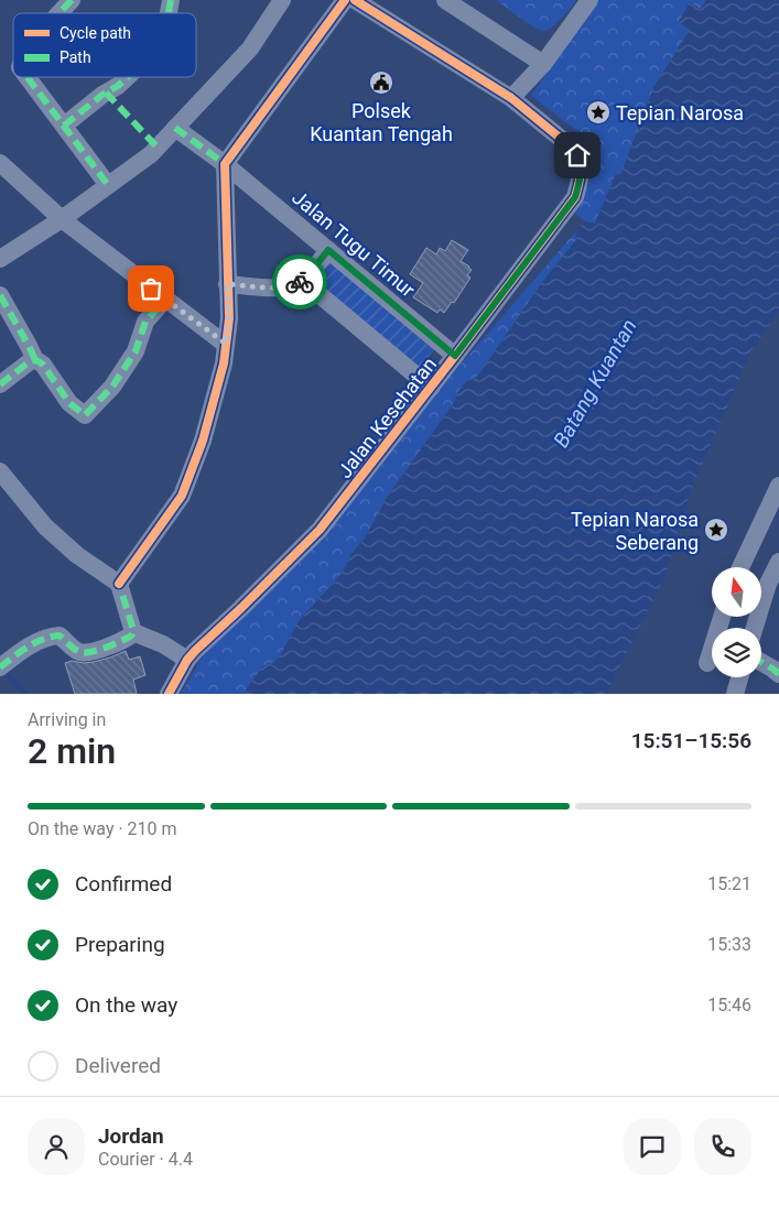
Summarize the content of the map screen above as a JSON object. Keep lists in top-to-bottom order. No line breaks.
{"streets":{"street":["Jalan Tugu Timur","Jalan Kesehatan"]},"crossings":[["Jalan Tugu Timur","Jalan Kesehatan"]],"water":["Batang Kuantan"],"places":{"public building":["Polsek Kuantan Tengah"],"place":["Tepian Narosa","Tepian Narosa Seberang"]},"legend":["Cycle path","Path"],"north":"top","page":{"heading":["2 min","Arriving in","15:51–15:56"],"panel":["Jordan","Courier · 4.4"],"bar":"On the way · 210 m","list":[["Confirmed","15:21"],["Preparing","15:33"],["On the way","15:46"],"Delivered"]}}
